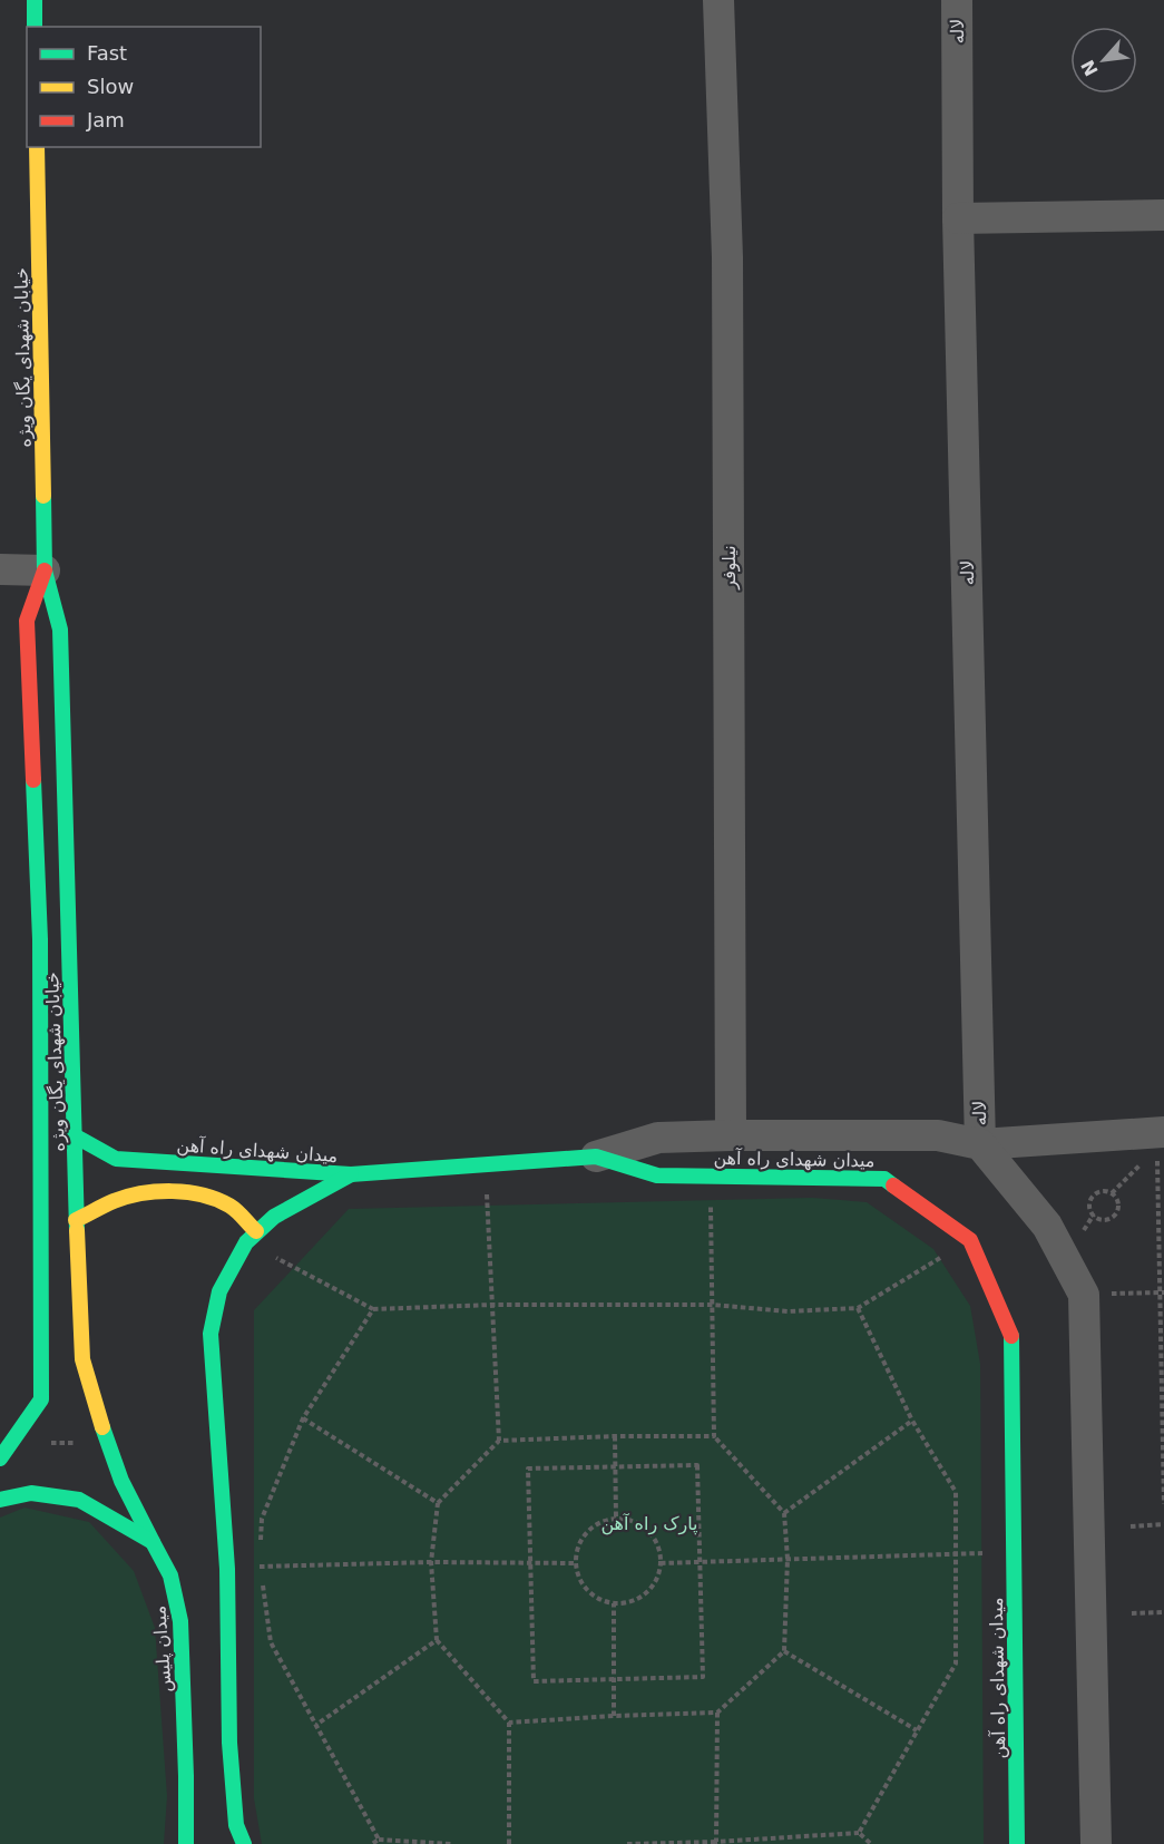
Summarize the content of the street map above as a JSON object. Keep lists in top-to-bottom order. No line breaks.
{"streets":{"main road":["خیابان شهدای یگان ویژه","میدان شهدای راه آهن","میدان پلیس"],"street":["لاله","نیلوفر"]},"crossings":[["خیابان شهدای یگان ویژه","میدان شهدای راه آهن"],["خیابان شهدای یگان ویژه","میدان پلیس"]],"parks":["پارک راه آهن"],"legend":["Fast","Slow","Jam"],"north":"bottom left"}
